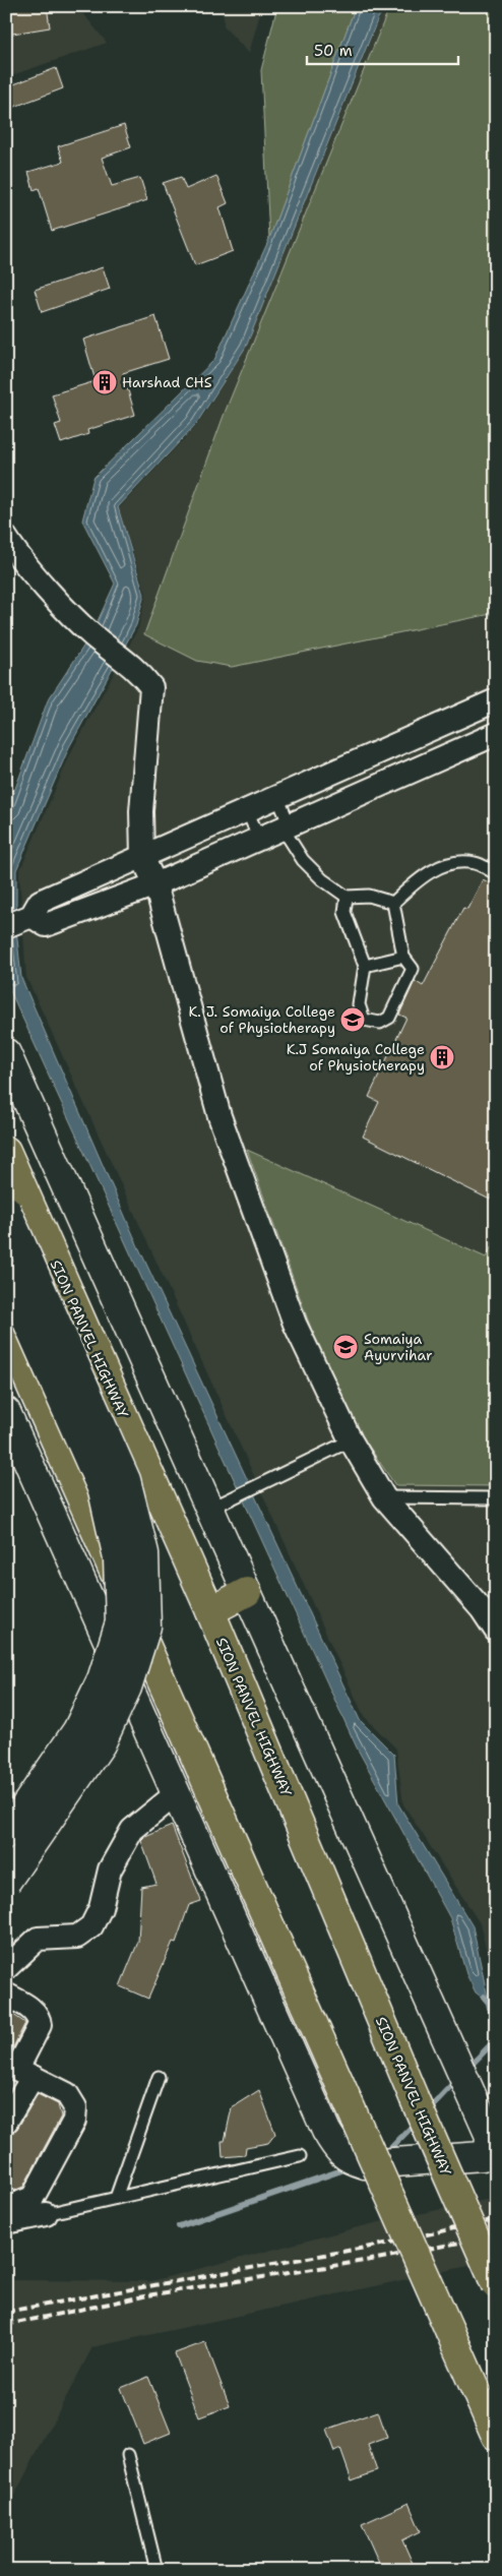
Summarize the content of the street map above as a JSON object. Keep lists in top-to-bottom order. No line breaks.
{"streets":{"highway":["SION PANVEL HIGHWAY"]},"places":{"building":["Harshad CHS","K.J Somaiya College of Physiotherapy"],"school or university":["K. J. Somaiya College of Physiotherapy","Somaiya Ayurvihar"]},"scale_bar":"50 m"}
